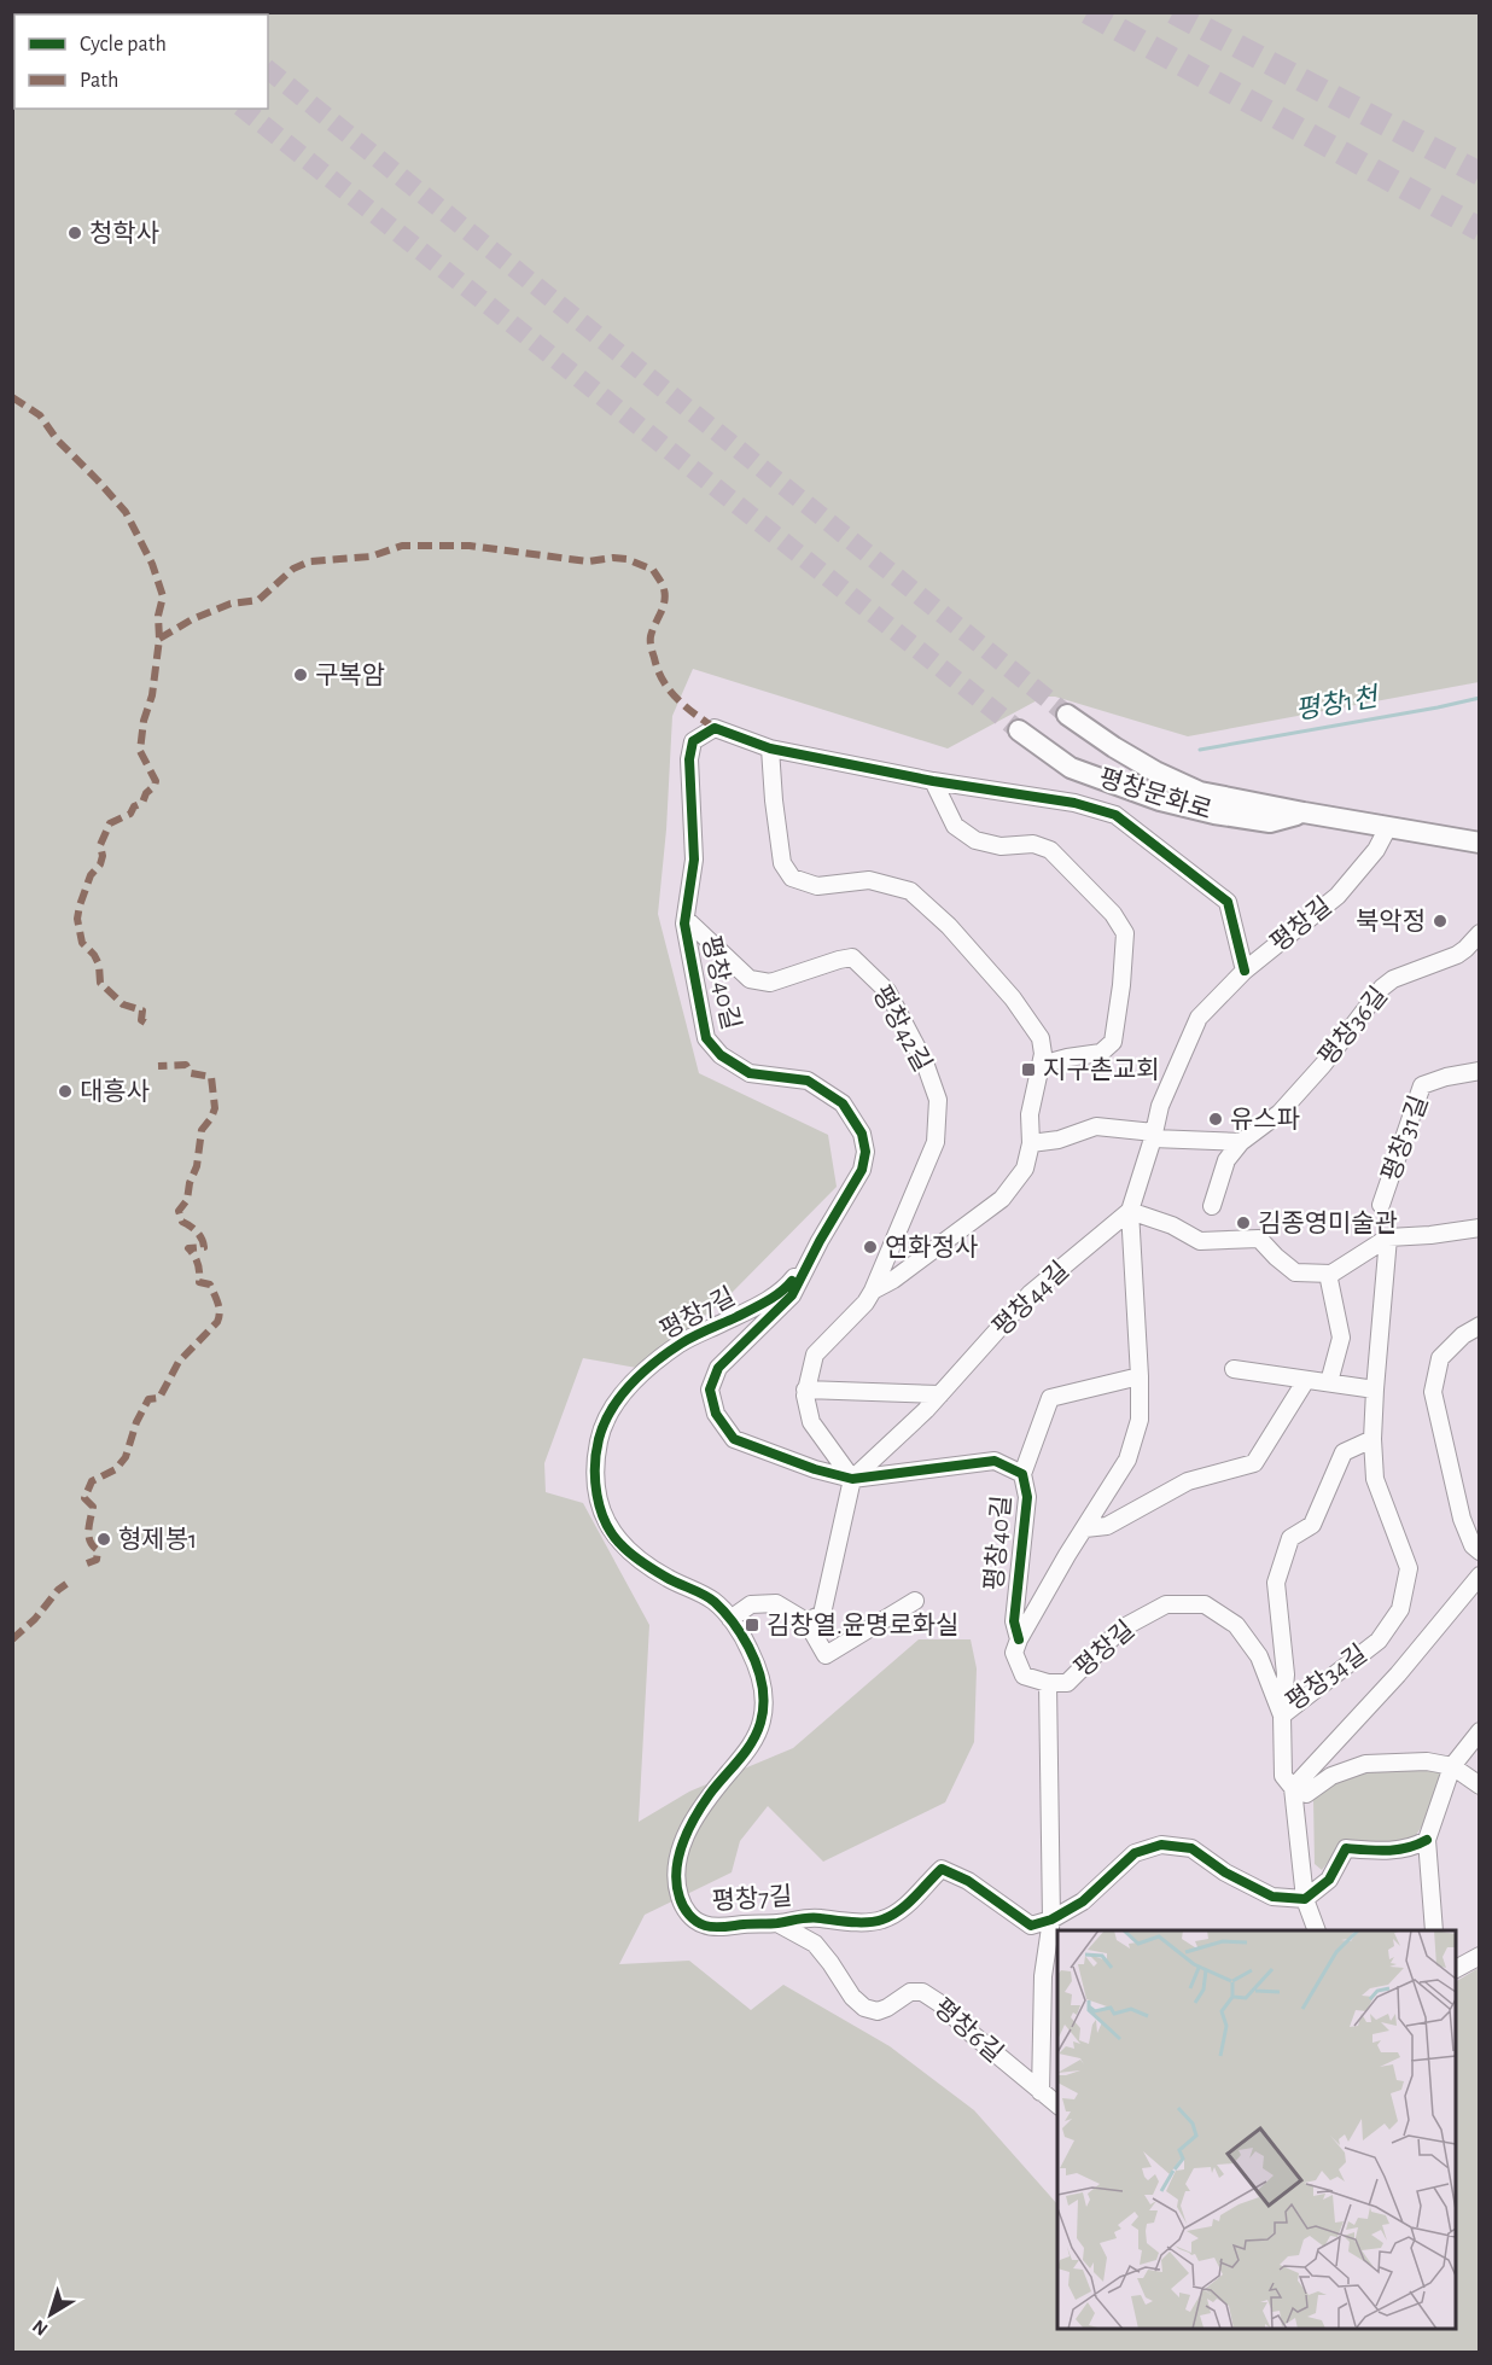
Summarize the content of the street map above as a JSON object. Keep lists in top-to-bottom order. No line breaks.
{"streets":{"main road":["평창문화로"],"street":["평창길","평창40길","평창36길","평창42길","평창31길","평창44길","평창7길","평창34길","평창6길"]},"crossings":[["평창문화로","평창길"],["평창길","평창40길"],["평창길","평창44길"],["평창길","평창7길"],["평창길","평창34길"],["평창40길","평창42길"],["평창40길","평창44길"],["평창40길","평창7길"],["평창42길","평창44길"],["평창7길","평창6길"]],"water":["평창1천"],"places":{"other":["청학사","구복암","북악정","대흥사","유스파","김종영미술관","연화정사","형제봉1"],"transit":["지구촌교회","김창열.윤명로화실"]},"legend":["Cycle path","Path"],"north":"bottom left"}
